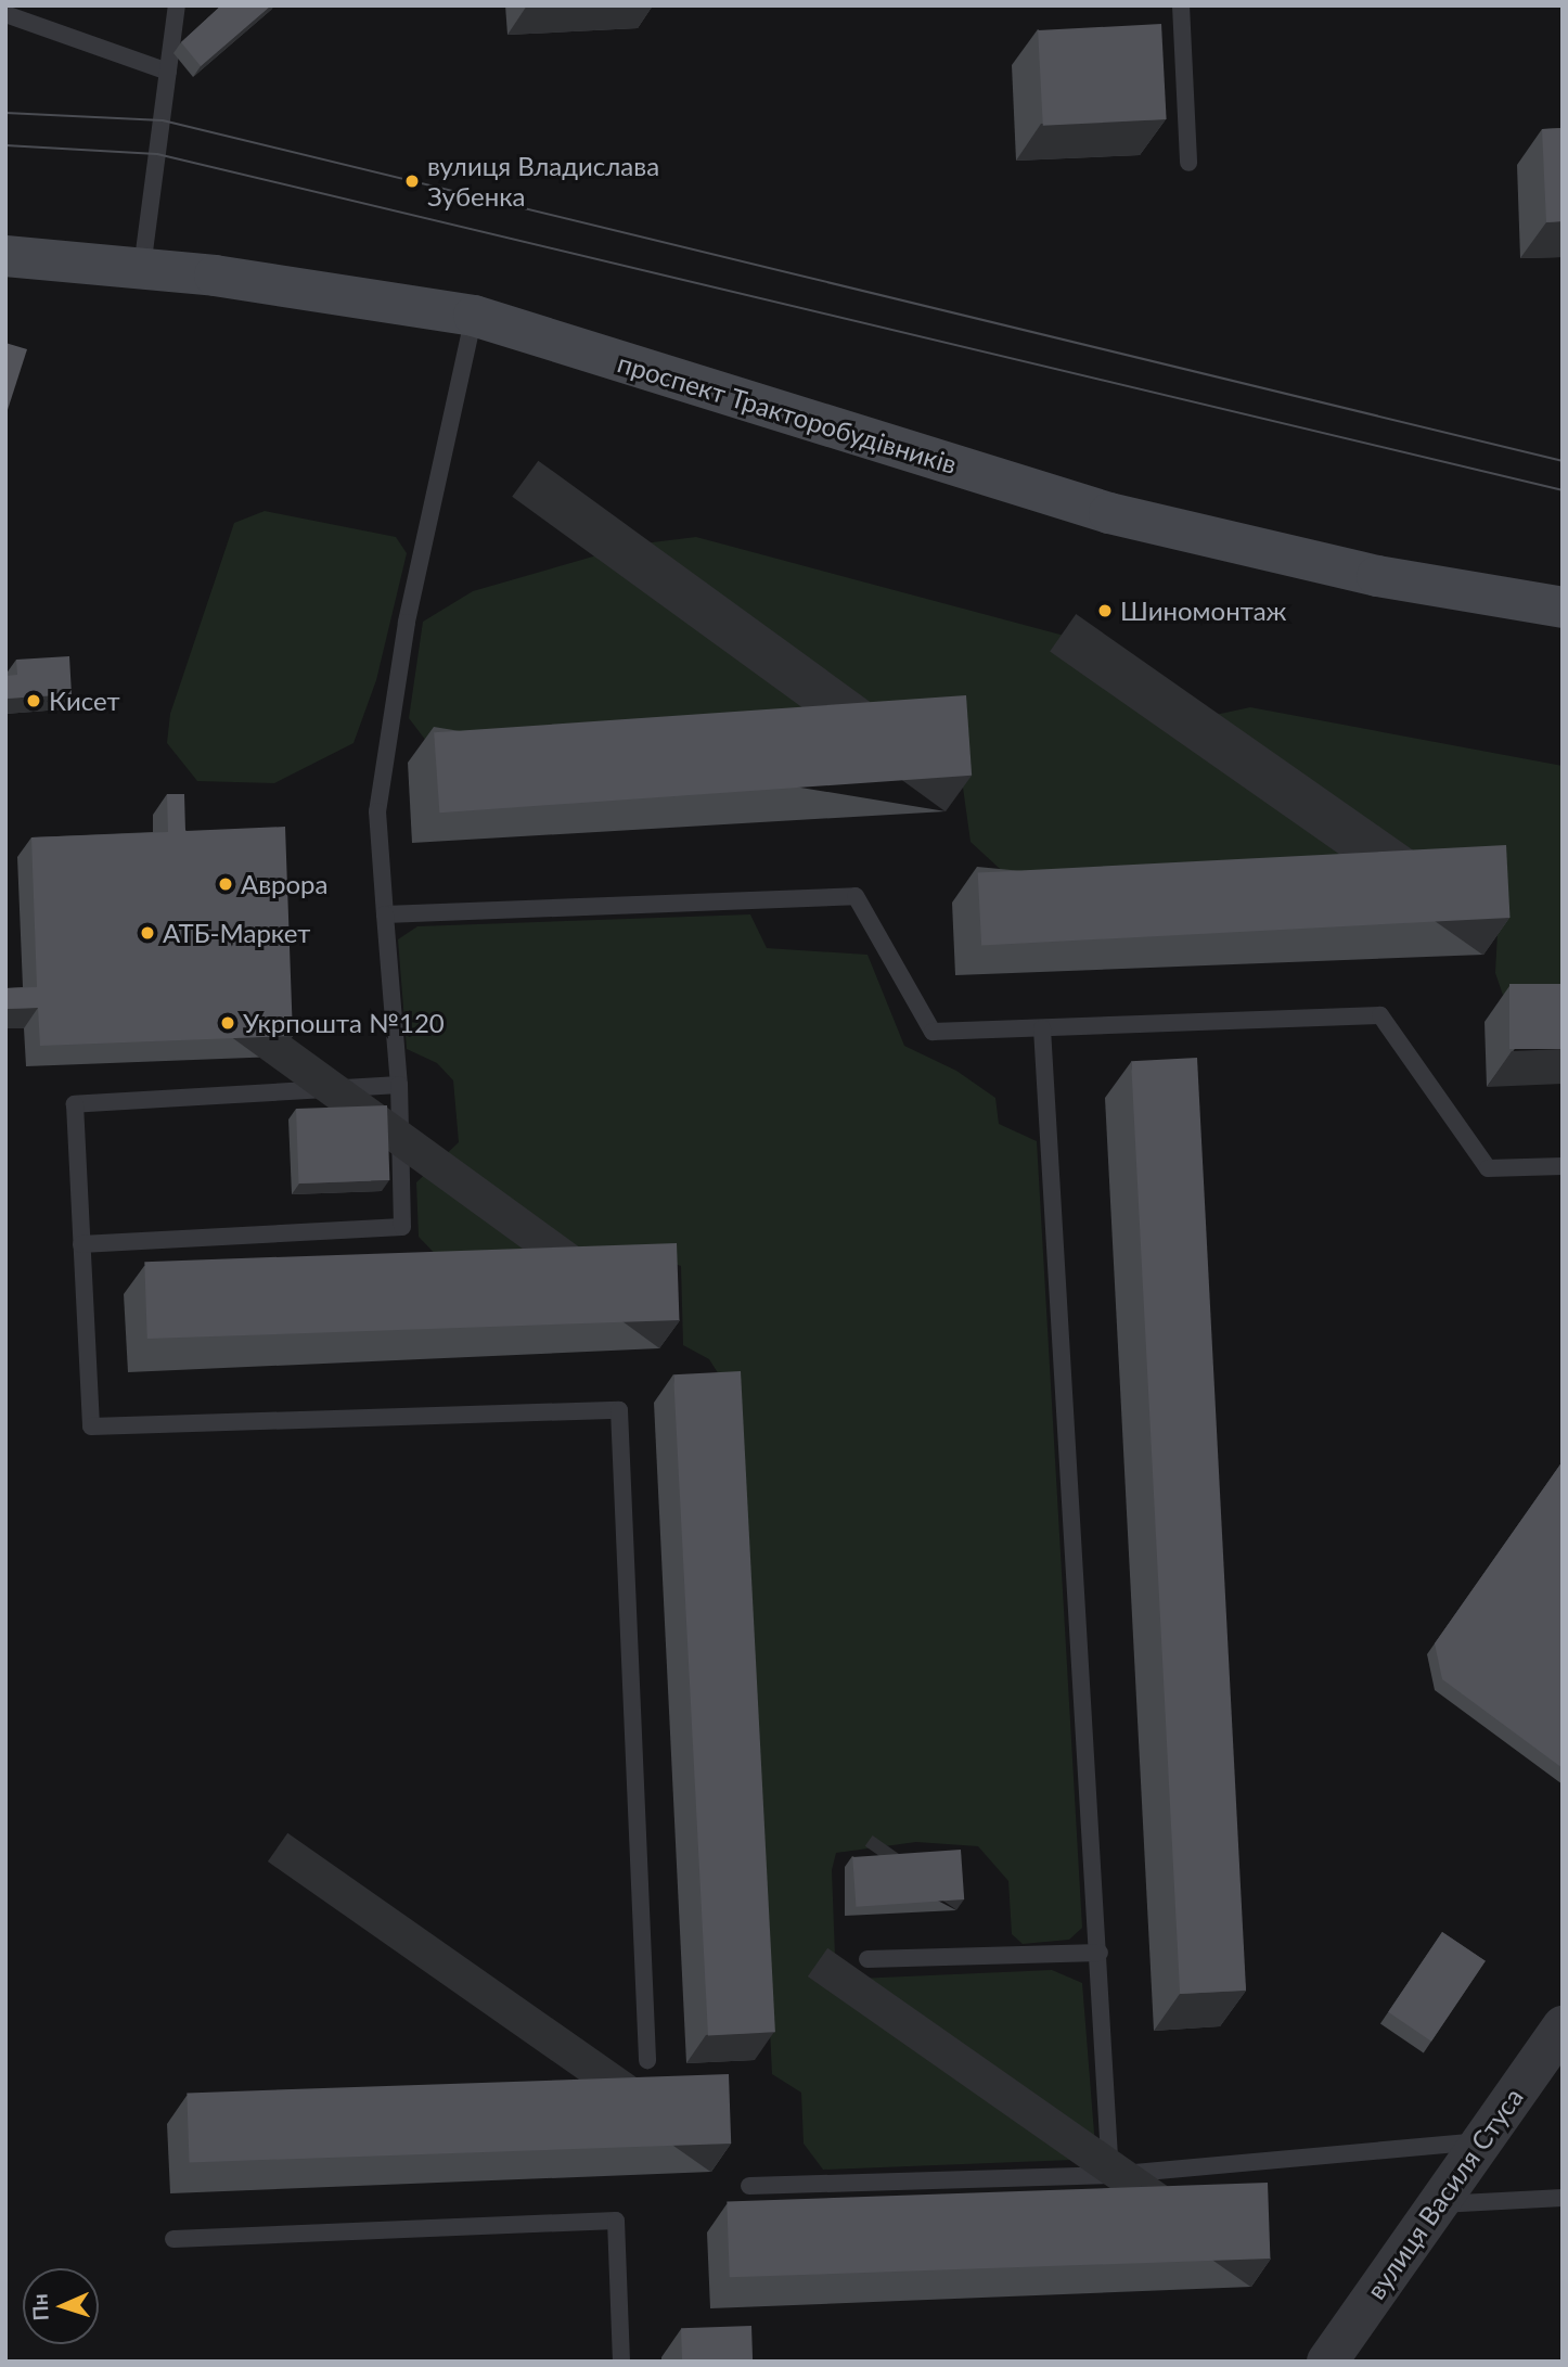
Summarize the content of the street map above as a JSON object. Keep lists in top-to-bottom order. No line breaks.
{"streets":{"main road":["проспект Тракторобудівників"],"street":["вулиця Василя Стуса"]},"places":["вулиця Владислава Зубенка","Шиномонтаж","Кисет","Аврора","АТБ-Маркет","Укрпошта №120"],"north":"left"}
